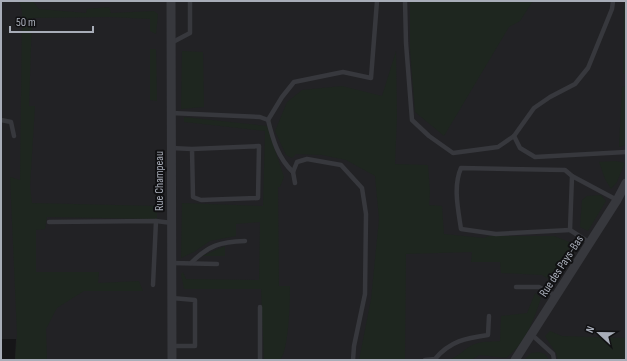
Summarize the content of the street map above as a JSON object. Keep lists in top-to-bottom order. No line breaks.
{"streets":{"street":["Rue Champeau","Rue des Pays-Bas"]},"scale_bar":"50 m","north":"left"}
